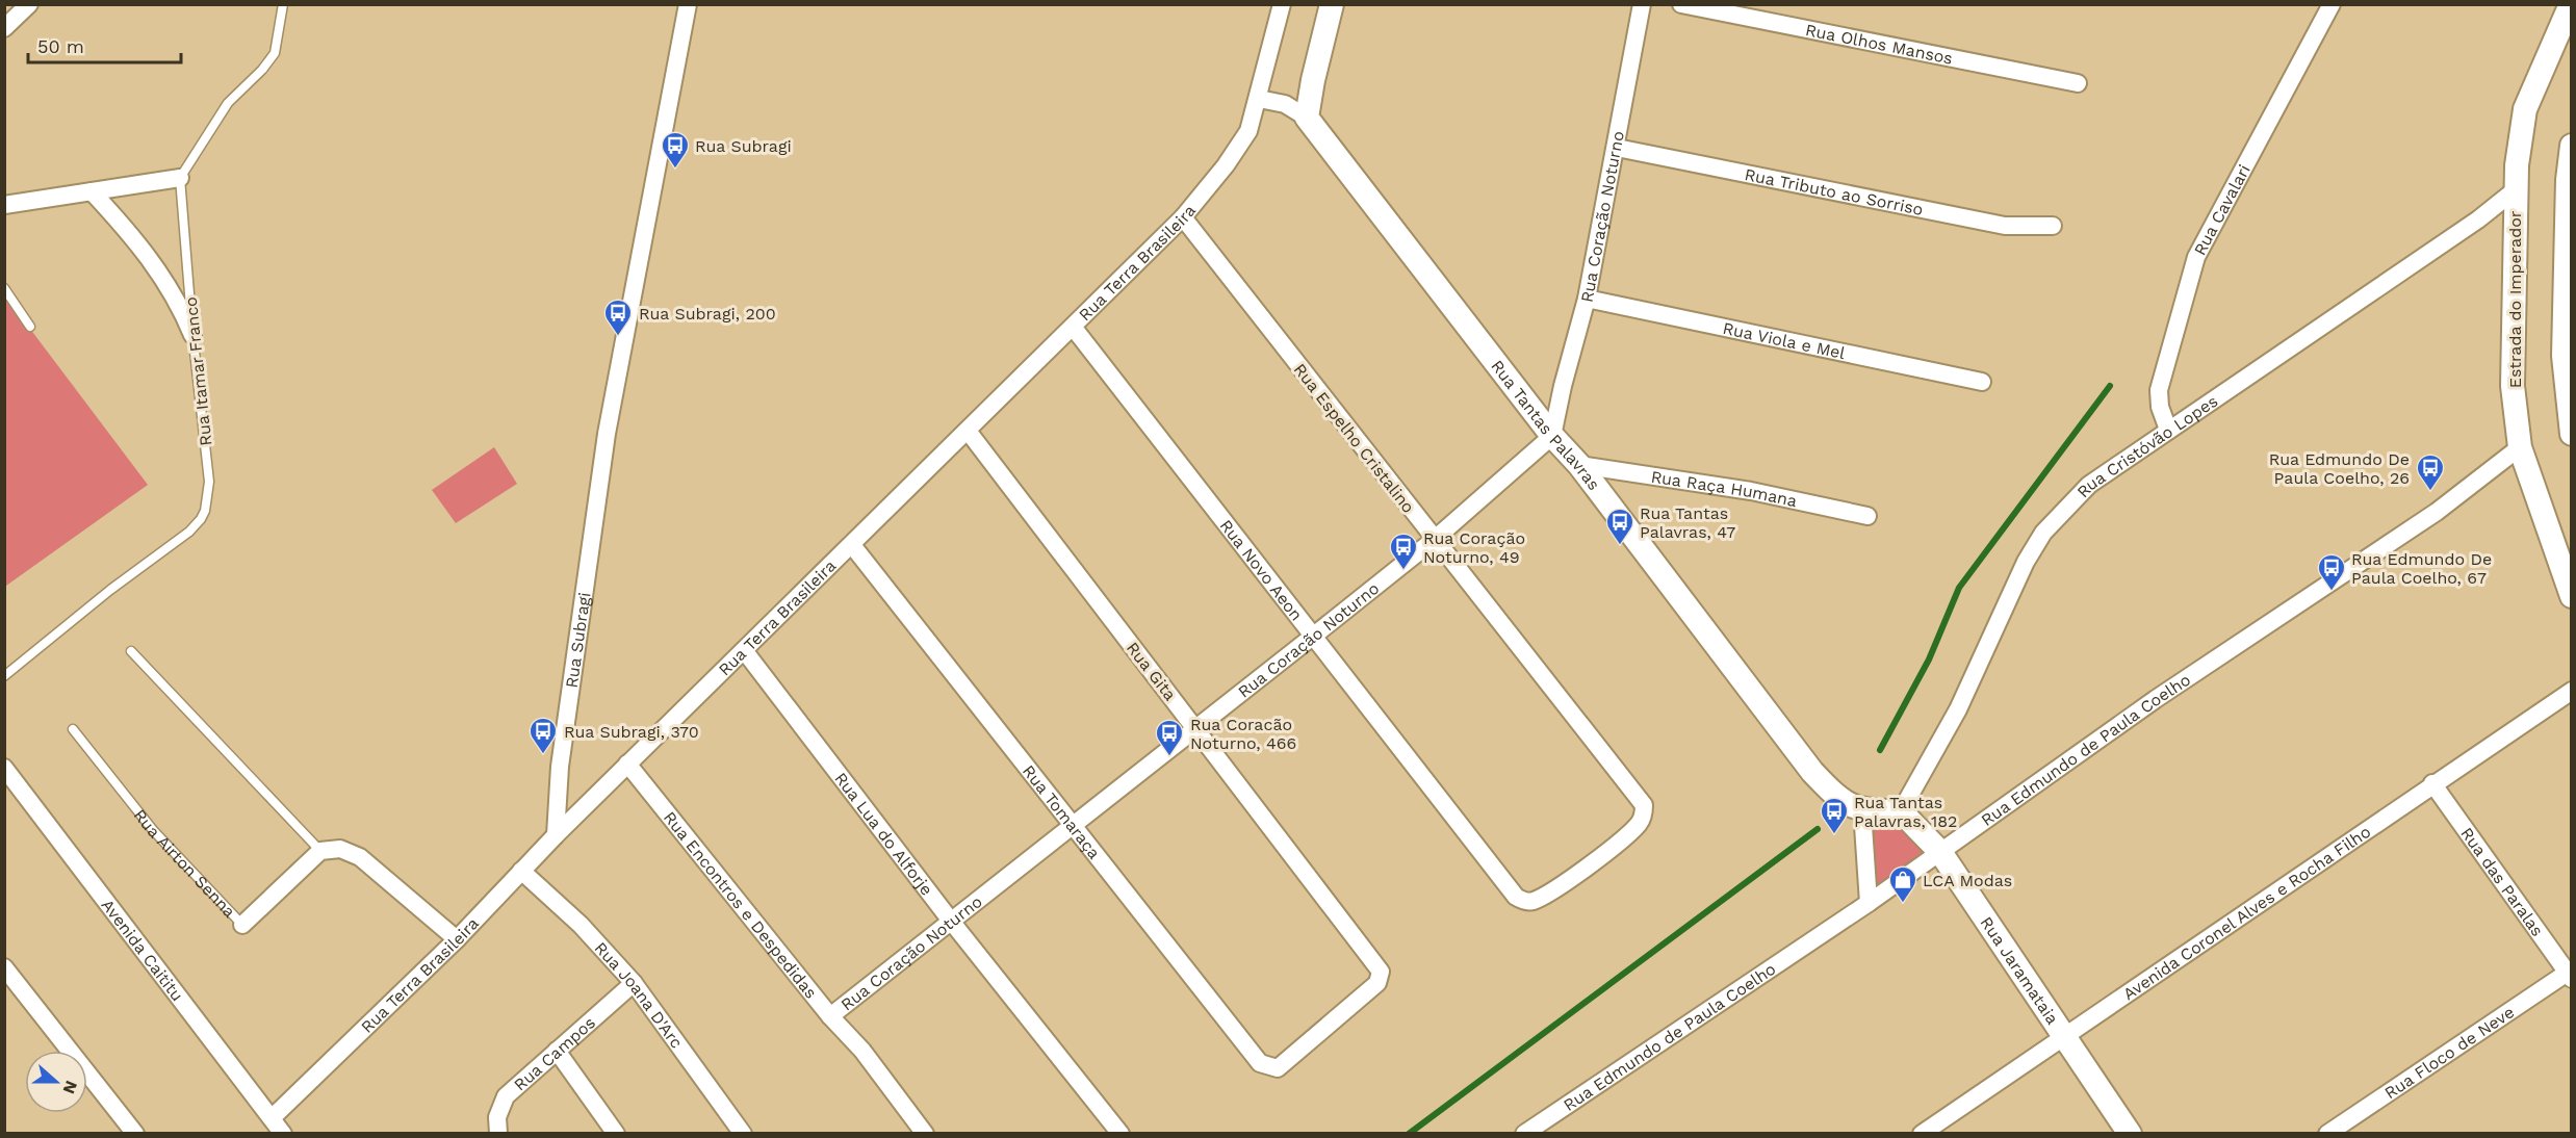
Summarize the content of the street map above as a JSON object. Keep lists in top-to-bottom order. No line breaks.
{"streets":{"street":["Rua Olhos Mansos","Rua Tributo ao Sorriso","Rua Cavalari","Rua Coração Noturno","Rua Terra Brasileira","Estrada do Imperador","Rua Viola e Mel","Rua Tantas Palavras","Rua Espelho Cristalino","Rua Cristóvão Lopes","Rua Raça Humana","Rua Novo Aeon","Rua Subragi","Rua Gita","Rua Edmundo de Paula Coelho","Rua Tomaraça","Rua Lua do Alforje","Rua Airton Senna","Rua das Paralas","Rua Encontros e Despedidas","Avenida Coronel Alves e Rocha Filho","Avenida Caititu","Rua Jaramataia","Rua Joana D'Arc","Rua Campos","Rua Floco de Neve"],"lane":["Rua Itamar Franco"]},"crossings":[["Rua Tributo ao Sorriso","Rua Coração Noturno"],["Rua Cavalari","Rua Cristóvão Lopes"],["Rua Coração Noturno","Rua Viola e Mel"],["Rua Coração Noturno","Rua Tantas Palavras"],["Rua Coração Noturno","Rua Espelho Cristalino"],["Rua Coração Noturno","Rua Novo Aeon"],["Rua Coração Noturno","Rua Gita"],["Rua Coração Noturno","Rua Tomaraça"],["Rua Coração Noturno","Rua Lua do Alforje"],["Rua Coração Noturno","Rua Encontros e Despedidas"],["Rua Terra Brasileira","Rua Espelho Cristalino"],["Rua Terra Brasileira","Rua Novo Aeon"],["Rua Terra Brasileira","Rua Subragi"],["Rua Terra Brasileira","Rua Gita"],["Rua Terra Brasileira","Rua Tomaraça"],["Rua Terra Brasileira","Rua Lua do Alforje"],["Rua Terra Brasileira","Rua Encontros e Despedidas"],["Rua Terra Brasileira","Avenida Caititu"],["Rua Terra Brasileira","Rua Joana D'Arc"],["Estrada do Imperador","Rua Cristóvão Lopes"],["Estrada do Imperador","Rua Edmundo de Paula Coelho"],["Rua Tantas Palavras","Rua Raça Humana"],["Rua Espelho Cristalino","Rua Novo Aeon"],["Rua Cristóvão Lopes","Rua Jaramataia"],["Rua Gita","Rua Tomaraça"],["Rua Edmundo de Paula Coelho","Rua Jaramataia"],["Rua das Paralas","Avenida Coronel Alves e Rocha Filho"],["Rua das Paralas","Rua Floco de Neve"],["Avenida Coronel Alves e Rocha Filho","Rua Jaramataia"],["Rua Joana D'Arc","Rua Campos"]],"places":{"bus stop":["Rua Subragi","Rua Subragi, 200","Rua Edmundo De Paula Coelho, 26","Rua Tantas Palavras, 47","Rua Coração Noturno, 49","Rua Edmundo De Paula Coelho, 67","Rua Subragi, 370","Rua Coracão Noturno, 466","Rua Tantas Palavras, 182"],"shop":["LCA Modas"]},"scale_bar":"50 m","north":"right"}
